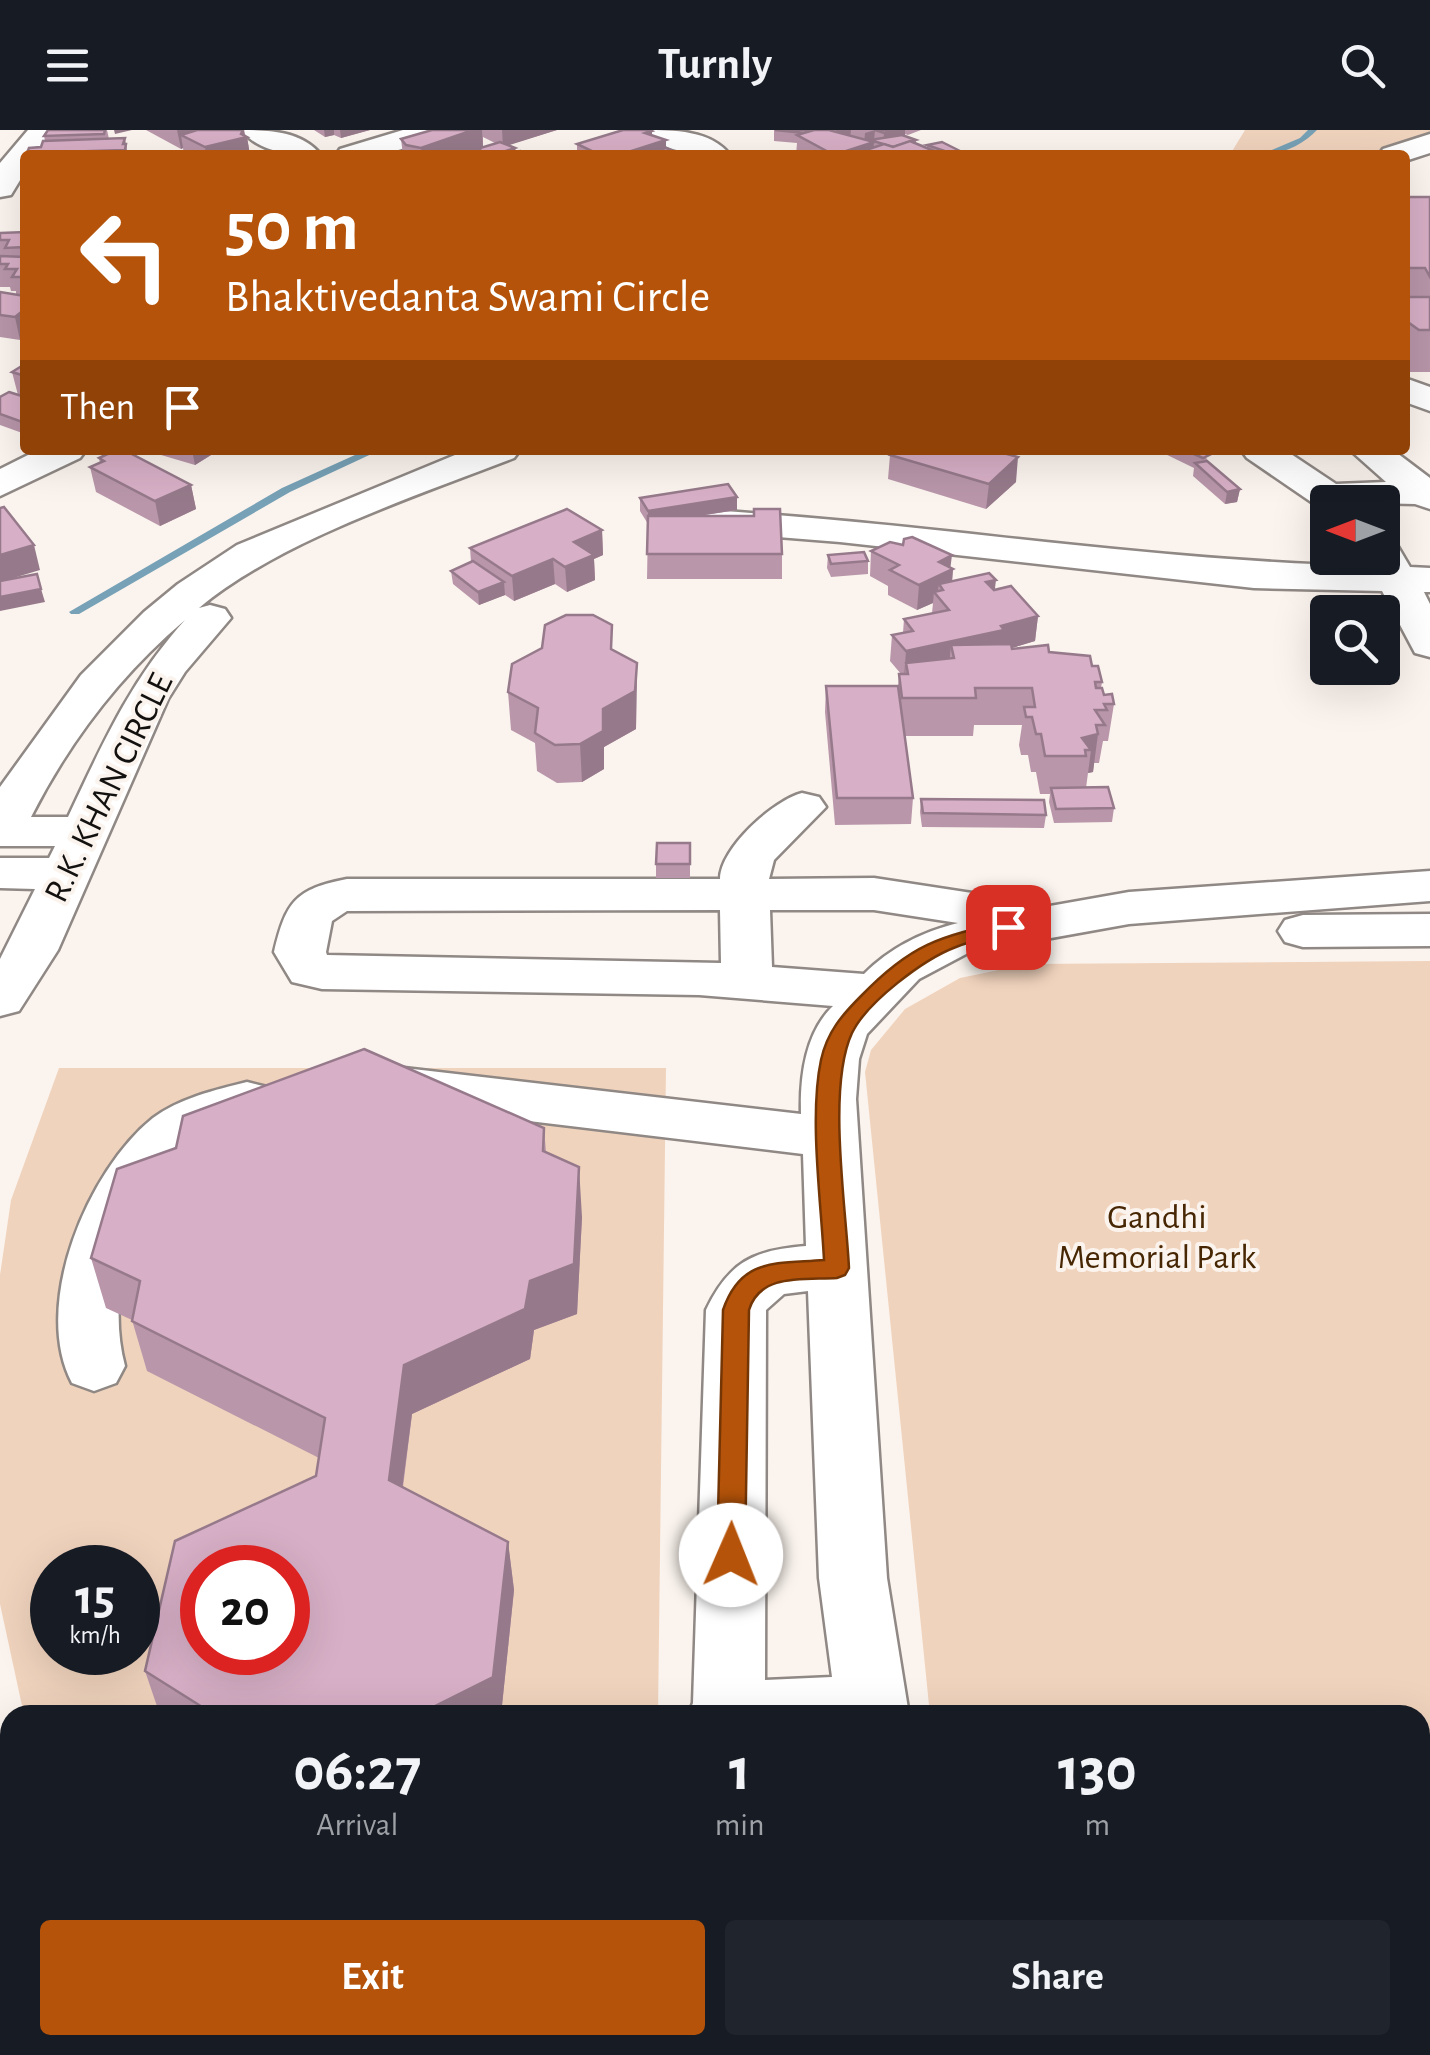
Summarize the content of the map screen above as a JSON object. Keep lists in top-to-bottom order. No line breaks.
{"streets":{"street":["R.K. KHAN CIRCLE"]},"parks":["Gandhi Memorial Park"],"north":"left","page":{"header":"Turnly","turn":["50 m","Bhaktivedanta Swami Circle"],"then":"Then","speed":"15 km/h","limit":"20","eta":["06:27","Arrival","1","min","130","m"],"buttons":["Exit","Share"]}}
